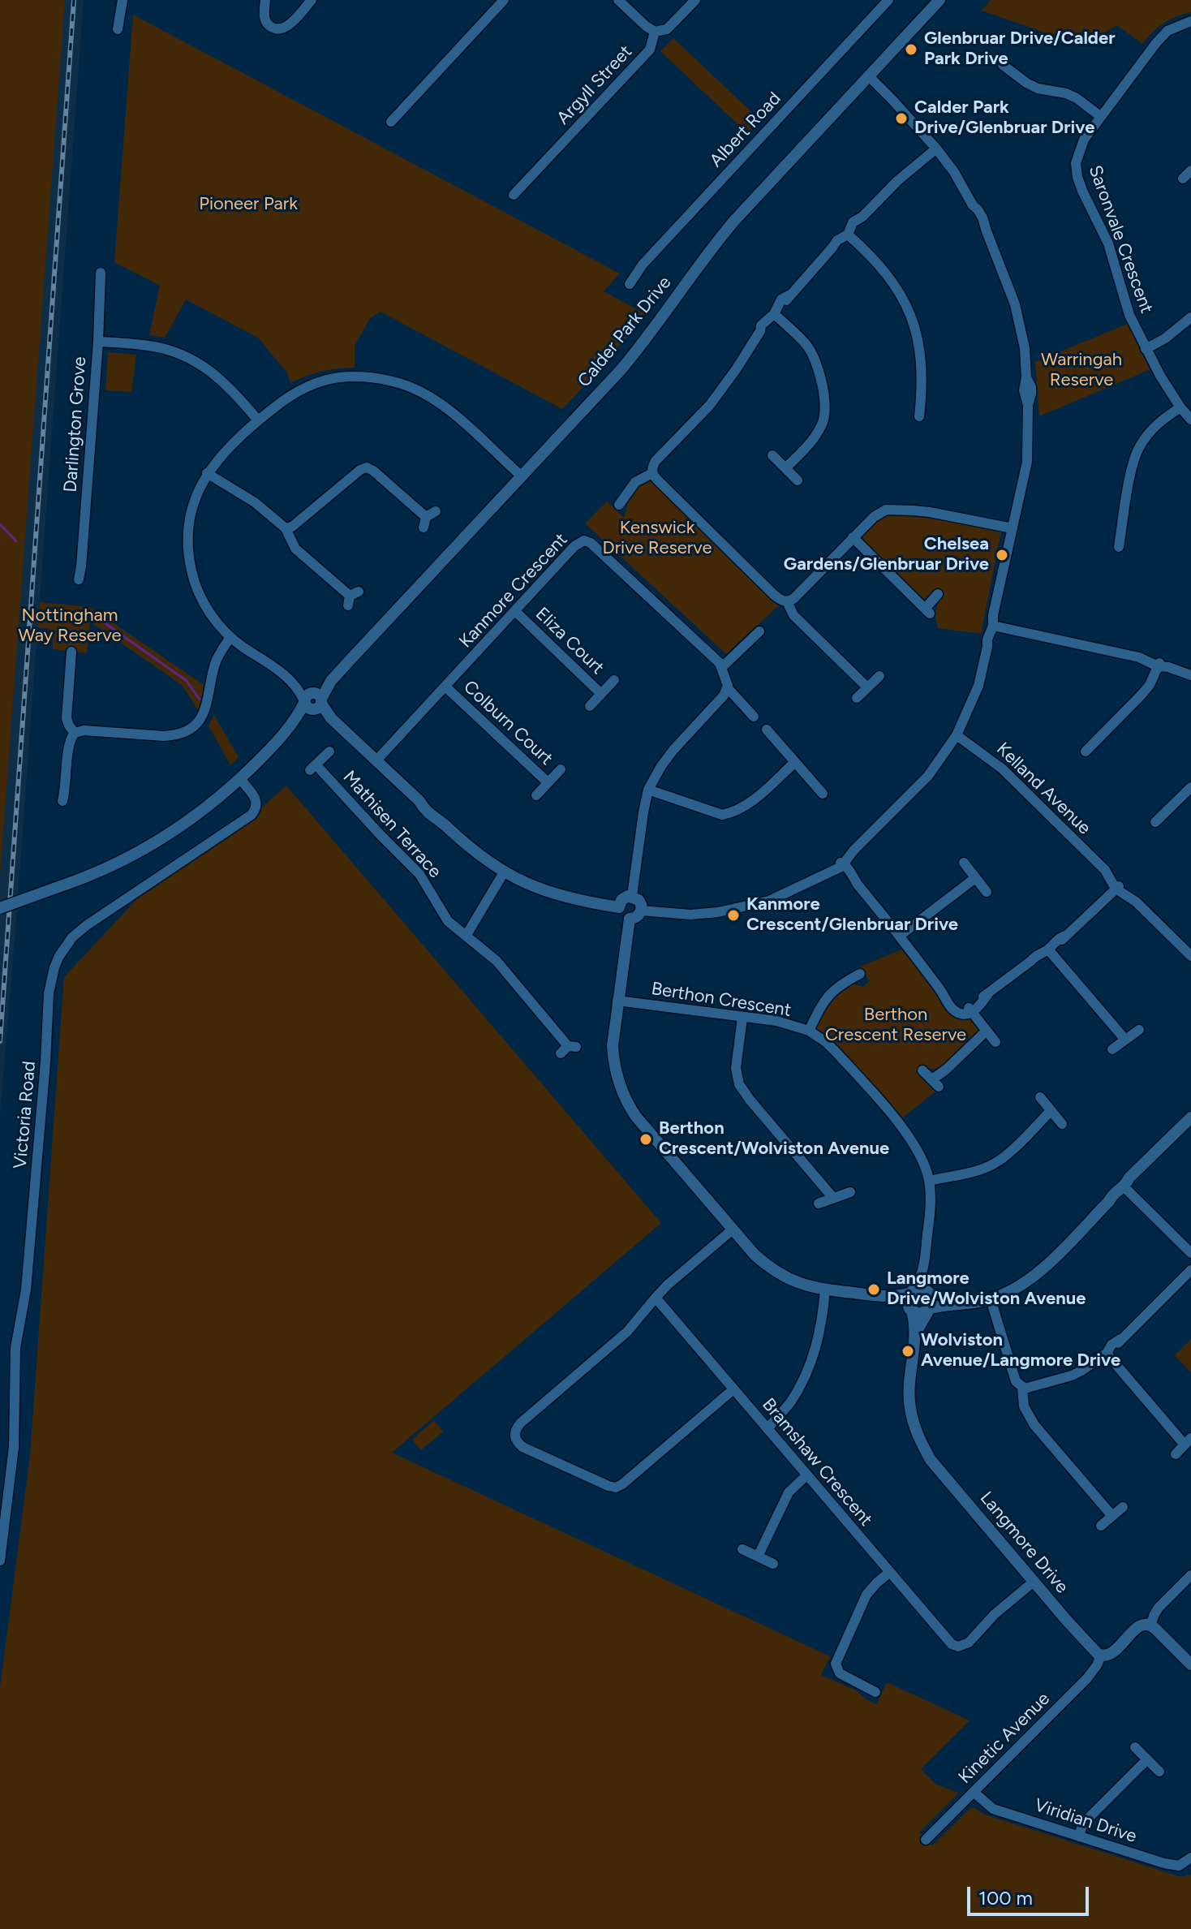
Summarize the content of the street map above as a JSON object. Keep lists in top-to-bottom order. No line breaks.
{"streets":{"street":["Argyll Street","Albert Road","Saronvale Crescent","Calder Park Drive","Darlington Grove","Kanmore Crescent","Eliza Court","Colburn Court","Kelland Avenue","Mathisen Terrace","Berthon Crescent","Victoria Road","Bramshaw Crescent","Langmore Drive","Kinetic Avenue","Viridian Drive"]},"crossings":[["Calder Park Drive","Victoria Road"],["Kanmore Crescent","Eliza Court"],["Kanmore Crescent","Colburn Court"],["Berthon Crescent","Langmore Drive"],["Bramshaw Crescent","Langmore Drive"],["Langmore Drive","Kinetic Avenue"],["Kinetic Avenue","Viridian Drive"]],"parks":["Pioneer Park","Warringah Reserve","Kenswick Drive Reserve","Nottingham Way Reserve","Berthon Crescent Reserve"],"places":["Glenbruar Drive/Calder Park Drive","Calder Park Drive/Glenbruar Drive","Chelsea Gardens/Glenbruar Drive","Kanmore Crescent/Glenbruar Drive","Berthon Crescent/Wolviston Avenue","Langmore Drive/Wolviston Avenue","Wolviston Avenue/Langmore Drive"],"scale_bar":"100 m"}
